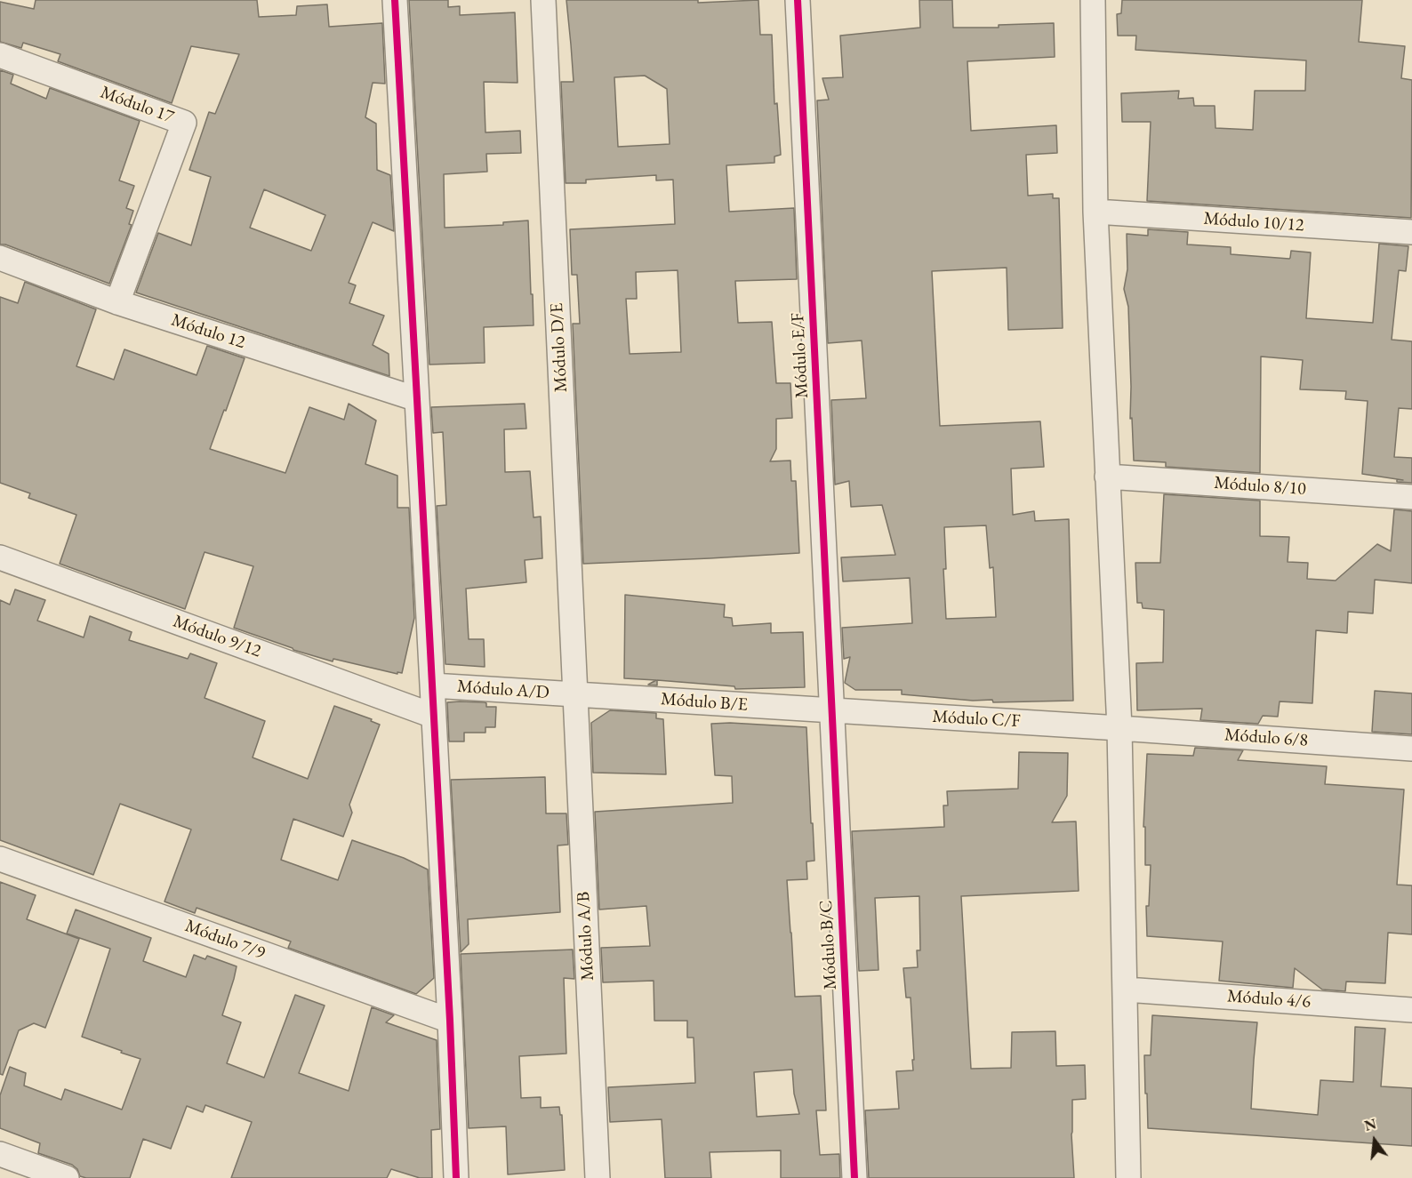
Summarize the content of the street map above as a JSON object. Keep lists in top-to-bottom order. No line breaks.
{"streets":{"street":["Módulo 17","Módulo 10/12","Módulo 12","Módulo D/E","Módulo E/F","Módulo 8/10","Módulo 9/12","Módulo A/D","Módulo B/E","Módulo C/F","Módulo 6/8","Módulo A/B","Módulo 7/9","Módulo B/C","Módulo 4/6"]},"crossings":[["Módulo 17","Módulo 12"],["Módulo D/E","Módulo A/D"],["Módulo D/E","Módulo B/E"],["Módulo D/E","Módulo A/B"],["Módulo E/F","Módulo B/E"],["Módulo E/F","Módulo C/F"],["Módulo E/F","Módulo B/C"],["Módulo A/D","Módulo B/E"],["Módulo A/D","Módulo A/B"],["Módulo B/E","Módulo C/F"],["Módulo B/E","Módulo A/B"],["Módulo B/E","Módulo B/C"],["Módulo C/F","Módulo 6/8"],["Módulo C/F","Módulo B/C"]],"north":"top"}
